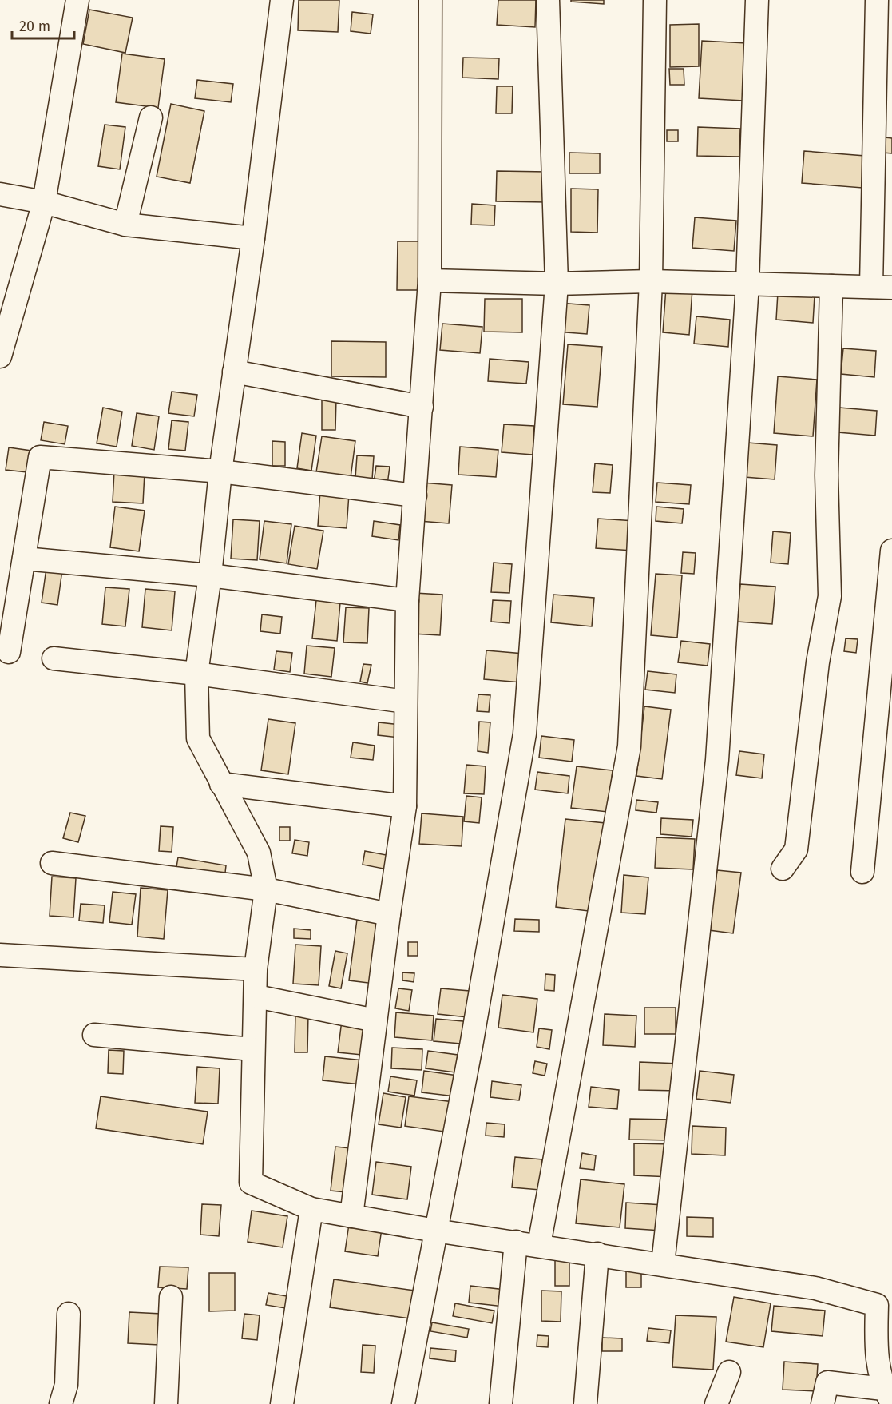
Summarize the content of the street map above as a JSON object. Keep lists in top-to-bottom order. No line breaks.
{"scale_bar":"20 m"}
